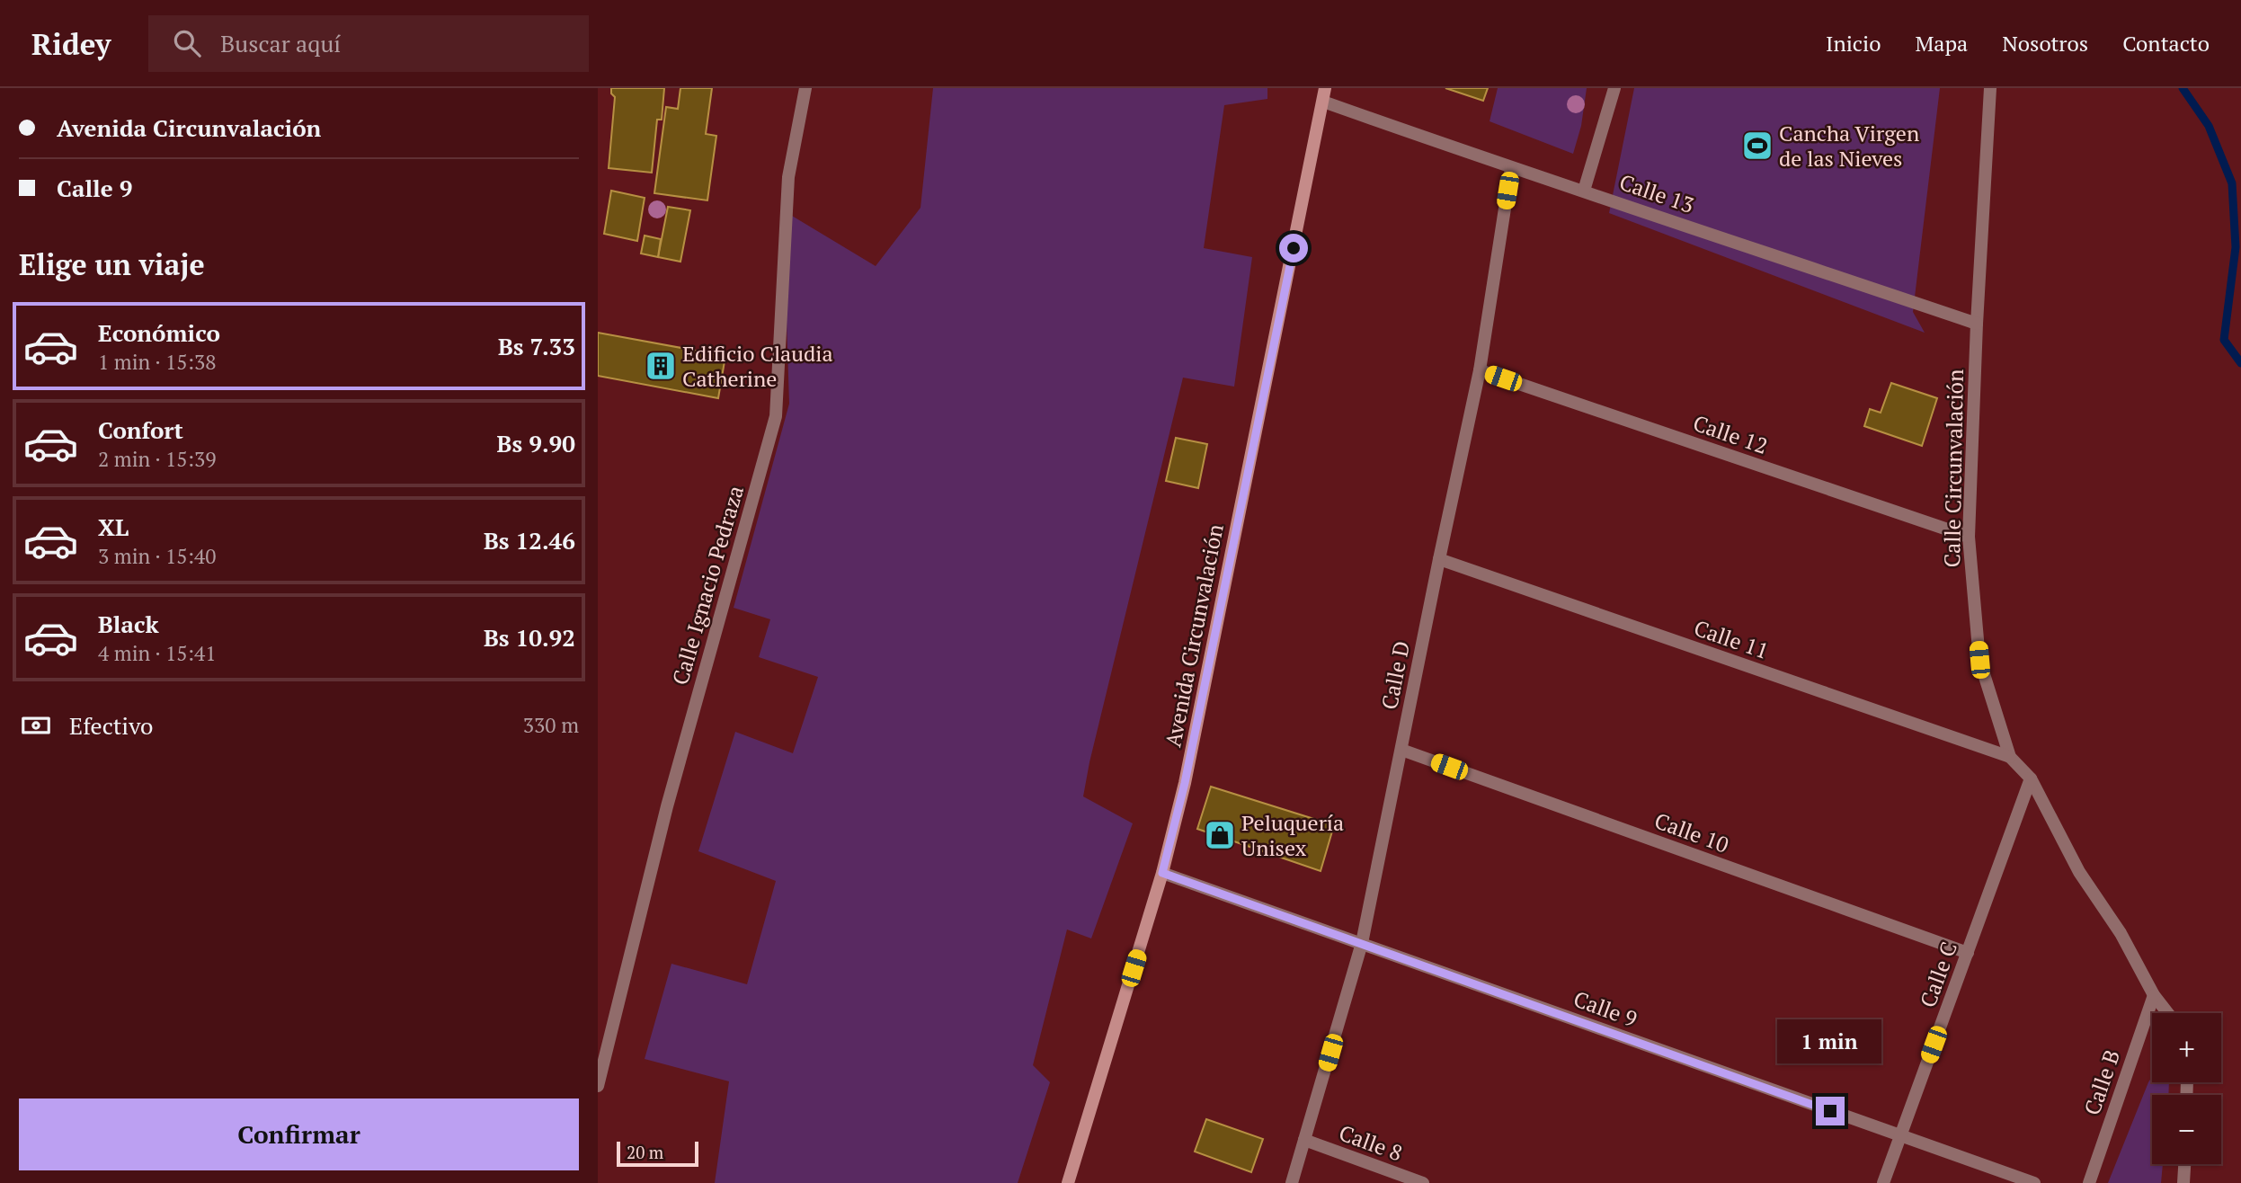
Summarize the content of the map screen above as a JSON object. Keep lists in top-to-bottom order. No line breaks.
{"streets":{"street":["Calle 13","Calle 12","Calle Circunvalación","Calle Ignacio Pedraza","Avenida Circunvalación","Calle 11","Calle D","Calle 10","Calle C","Calle 9","Calle B","Calle 8"]},"crossings":[["Calle 13","Calle Circunvalación"],["Calle 13","Avenida Circunvalación"],["Calle 13","Calle D"],["Calle 12","Calle Circunvalación"],["Calle 12","Calle D"],["Calle Circunvalación","Calle 11"],["Calle Circunvalación","Calle C"],["Calle Circunvalación","Calle B"],["Avenida Circunvalación","Calle 9"],["Calle 11","Calle D"],["Calle D","Calle 10"],["Calle D","Calle 9"],["Calle D","Calle 8"],["Calle 10","Calle C"],["Calle C","Calle 9"]],"places":{"sports":["Cancha Virgen de las Nieves"],"building":["Edificio Claudia Catherine"],"shop":["Peluquería Unisex"]},"scale_bar":"20 m","page":{"header":"Ridey","search":"Buscar aquí","nav":["Inicio","Mapa","Nosotros","Contacto"],"banner":["Avenida Circunvalación","Calle 9"],"heading":"Elige un viaje","list":[{"name":"Económico","note":"1 min · 15:38","value":"Bs 7.33"},{"name":"Confort","note":"2 min · 15:39","value":"Bs 9.90"},{"name":"XL","note":"3 min · 15:40","value":"Bs 12.46"},{"name":"Black","note":"4 min · 15:41","value":"Bs 10.92"}],"pay":["Efectivo","330 m"],"map_buttons":["+","−"],"bubble":"1 min","buttons":"Confirmar","scale":"20 m"}}
